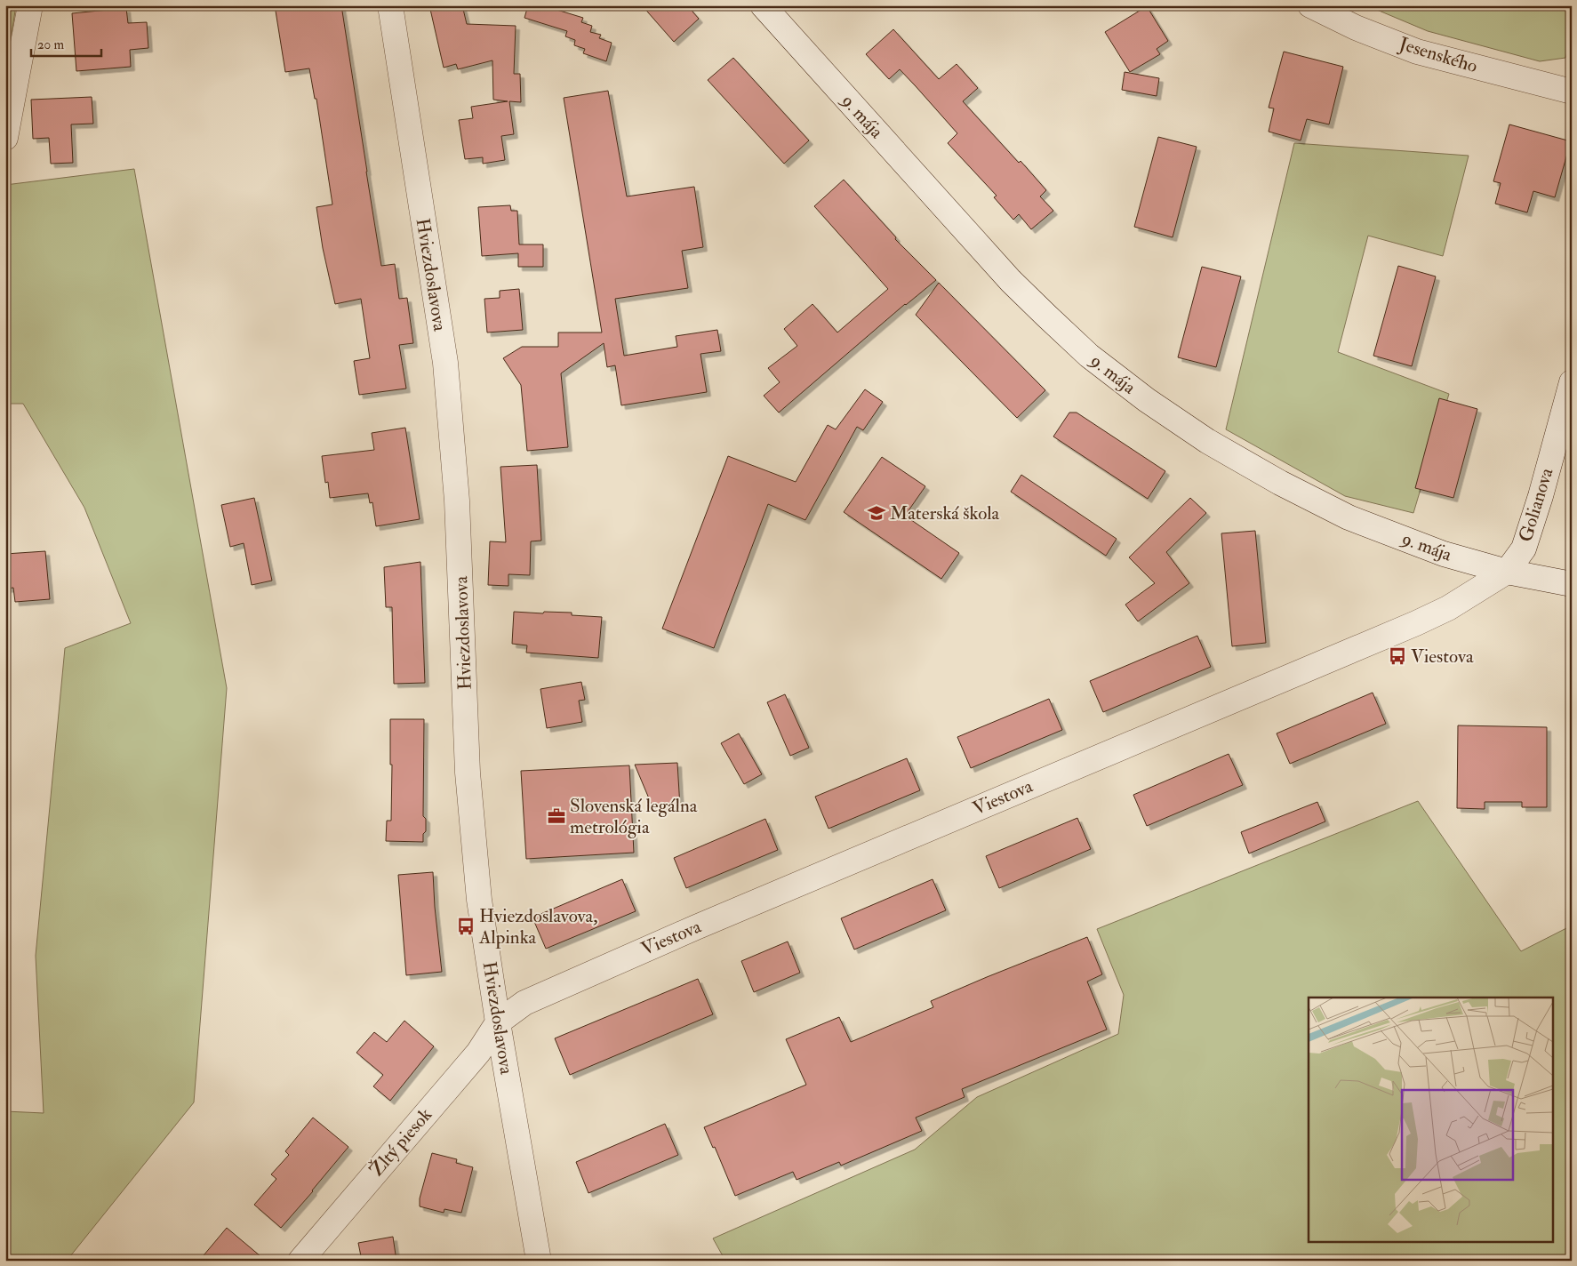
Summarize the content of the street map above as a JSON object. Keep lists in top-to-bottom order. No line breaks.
{"streets":{"street":["Jesenského","9. mája","Hviezdoslavova","Golianova","Viestova","Žltý piesok"]},"crossings":[["9. mája","Golianova"],["9. mája","Viestova"],["Hviezdoslavova","Viestova"],["Hviezdoslavova","Žltý piesok"],["Golianova","Viestova"],["Viestova","Žltý piesok"]],"places":{"school or university":["Materská škola"],"bus stop":["Viestova","Hviezdoslavova, Alpinka"],"office":["Slovenská legálna metrológia"]},"scale_bar":"20 m"}
